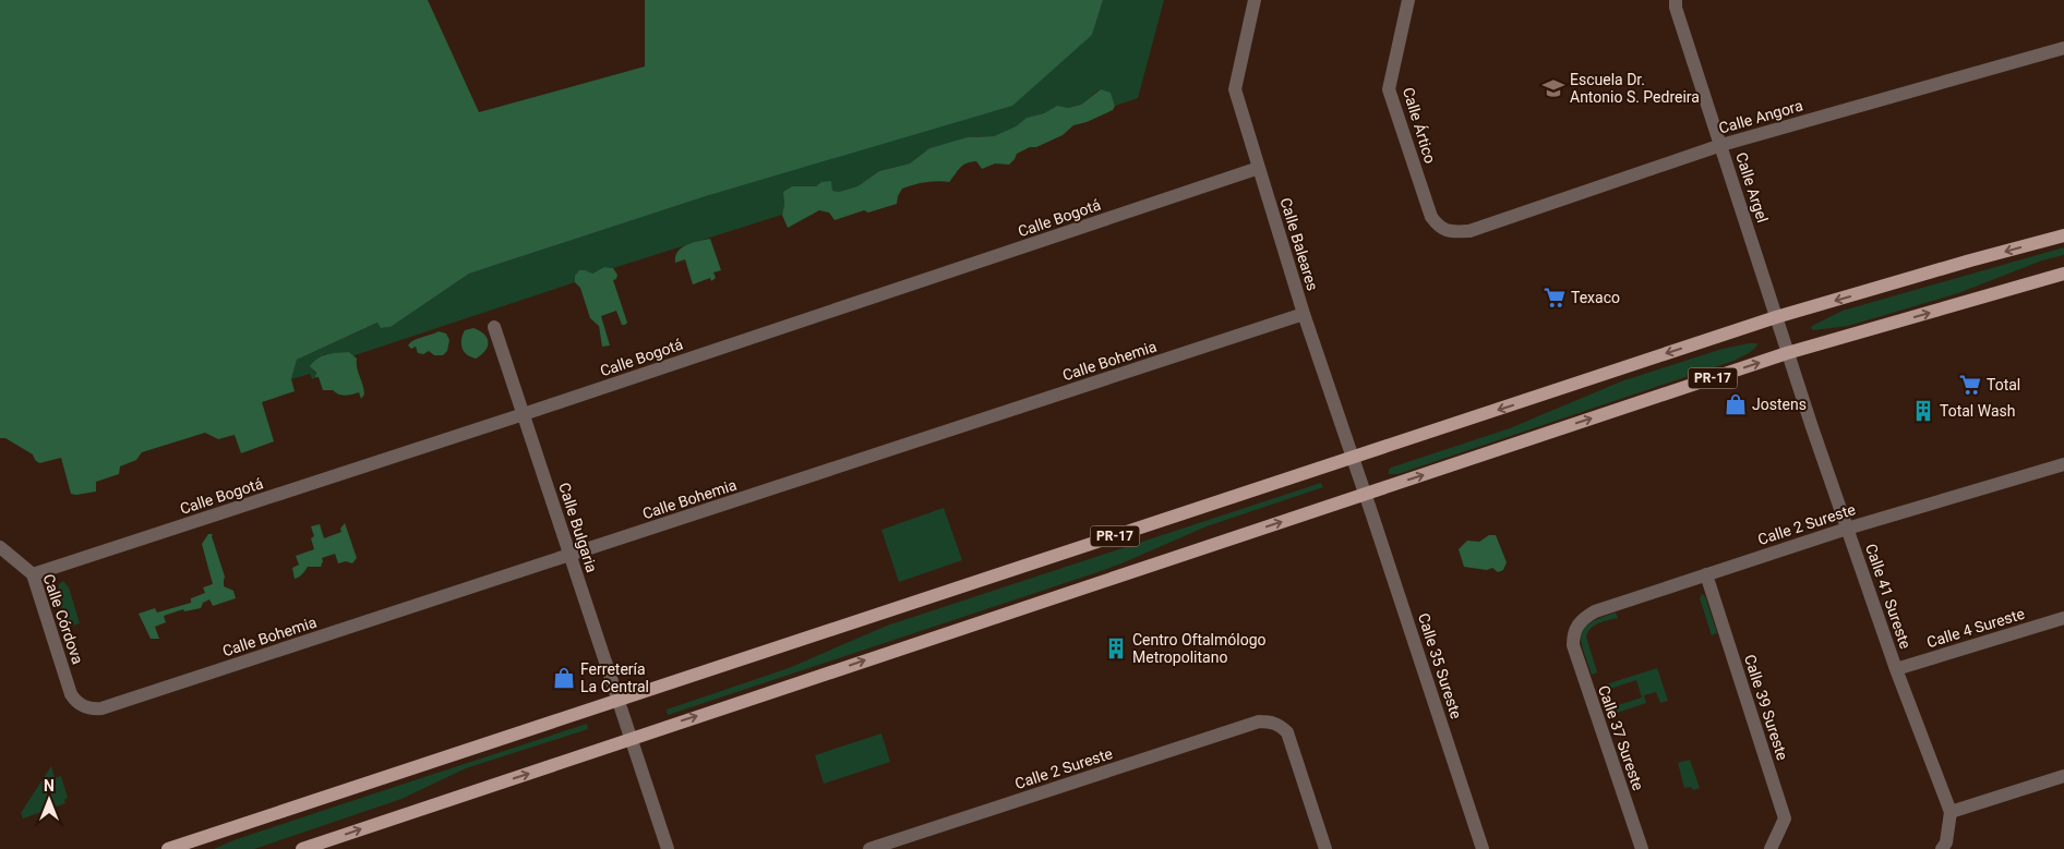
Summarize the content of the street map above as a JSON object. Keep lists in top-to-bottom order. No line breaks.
{"streets":{"main road":["PR-17"],"street":["Calle Angora","Calle Ártico","Calle Argel","Calle Bogotá","Calle Baleares","Calle Bohemia","Calle 2 Sureste","Calle Bulgaria","Calle 41 Sureste","Calle Córdova","Calle 4 Sureste","Calle 35 Sureste","Calle 39 Sureste","Calle 37 Sureste"]},"crossings":[["Calle Angora","Calle Ártico"],["Calle Angora","Calle Argel"],["Calle Argel","PR-17"],["Calle Argel","Calle 41 Sureste"],["Calle Bogotá","Calle Baleares"],["Calle Bogotá","Calle Bulgaria"],["Calle Bogotá","Calle Córdova"],["Calle Baleares","Calle Bohemia"],["Calle Baleares","PR-17"],["Calle Baleares","Calle 35 Sureste"],["Calle Bohemia","Calle Bulgaria"],["Calle Bohemia","Calle Córdova"],["PR-17","Calle Bulgaria"],["PR-17","Calle 41 Sureste"],["PR-17","Calle 35 Sureste"],["Calle 2 Sureste","Calle 41 Sureste"],["Calle 2 Sureste","Calle 39 Sureste"],["Calle 2 Sureste","Calle 37 Sureste"],["Calle 41 Sureste","Calle 4 Sureste"]],"places":{"school or university":["Escuela Dr. Antonio S. Pedreira"],"supermarket":["Texaco","Total"],"shop":["Jostens","Ferretería La Central"],"building":["Total Wash","Centro Oftalmólogo Metropolitano"]},"north":"top"}
